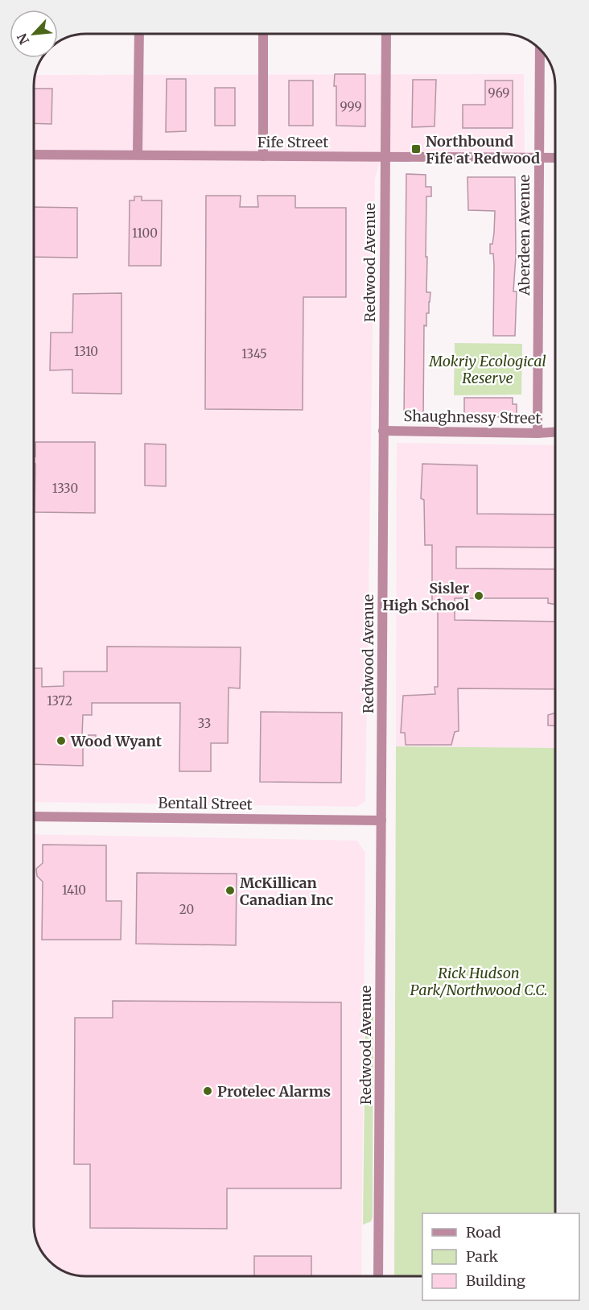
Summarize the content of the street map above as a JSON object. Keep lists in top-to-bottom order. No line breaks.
{"streets":{"street":["Fife Street","Aberdeen Avenue","Redwood Avenue","Shaughnessy Street","Bentall Street"]},"crossings":[["Fife Street","Aberdeen Avenue"],["Fife Street","Redwood Avenue"],["Aberdeen Avenue","Shaughnessy Street"],["Redwood Avenue","Shaughnessy Street"],["Redwood Avenue","Bentall Street"]],"parks":["Mokriy Ecological Reserve","Rick Hudson Park/Northwood C.C."],"places":{"transit":["Northbound Fife at Redwood"],"other":["Sisler High School","Wood Wyant","McKillican Canadian Inc","Protelec Alarms"]},"house_numbers":["969","999","1100","1310","1345","1330","1372","33","1410","20"],"legend":["Road","Park","Building"],"north":"bottom left"}
